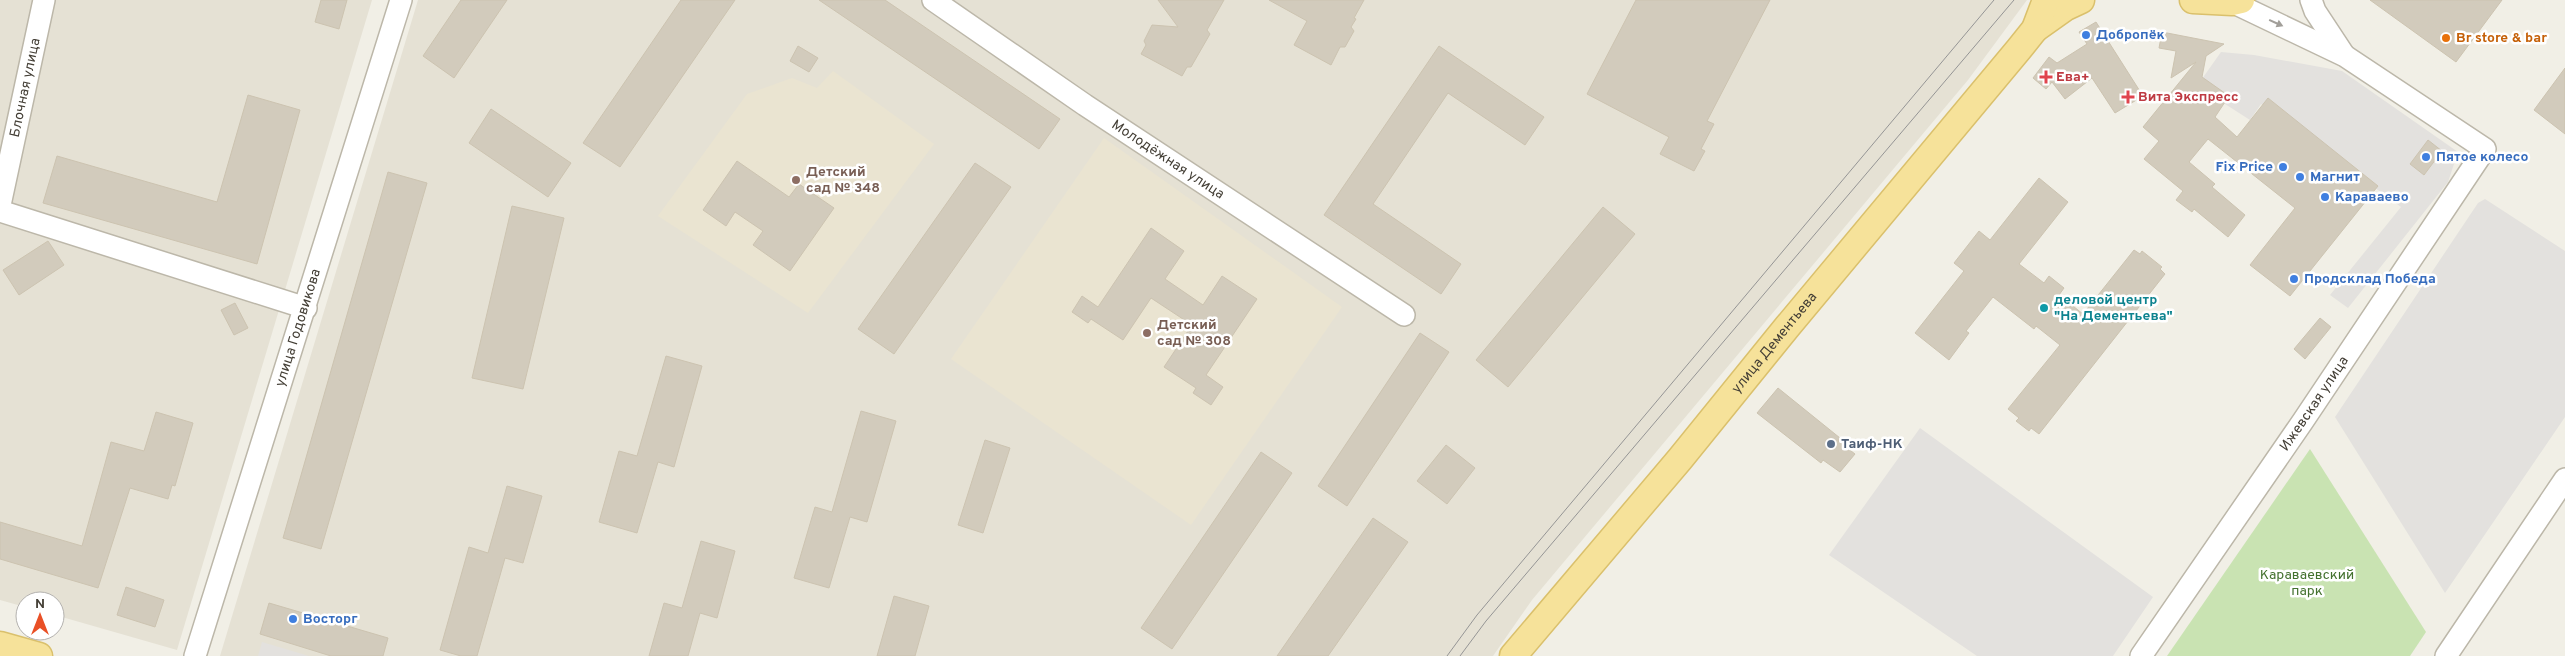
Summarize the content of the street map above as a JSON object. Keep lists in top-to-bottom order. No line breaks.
{"streets":{"main road":["улица Дементьева"],"street":["Блочная улица","Молодёжная улица","улица Годовикова","Ижевская улица"]},"parks":["Караваевский парк"],"places":{"other":["Добропёк","Br store & bar","Пятое колесо","Fix Price","Магнит","Детский сад № 348","Караваево","Продсклад Победа","деловой центр \"На Дементьева\"","Детский сад № 308","Таиф-НК","Восторг"],"health":["Ева+","Вита Экспресс"]},"north":"top"}
